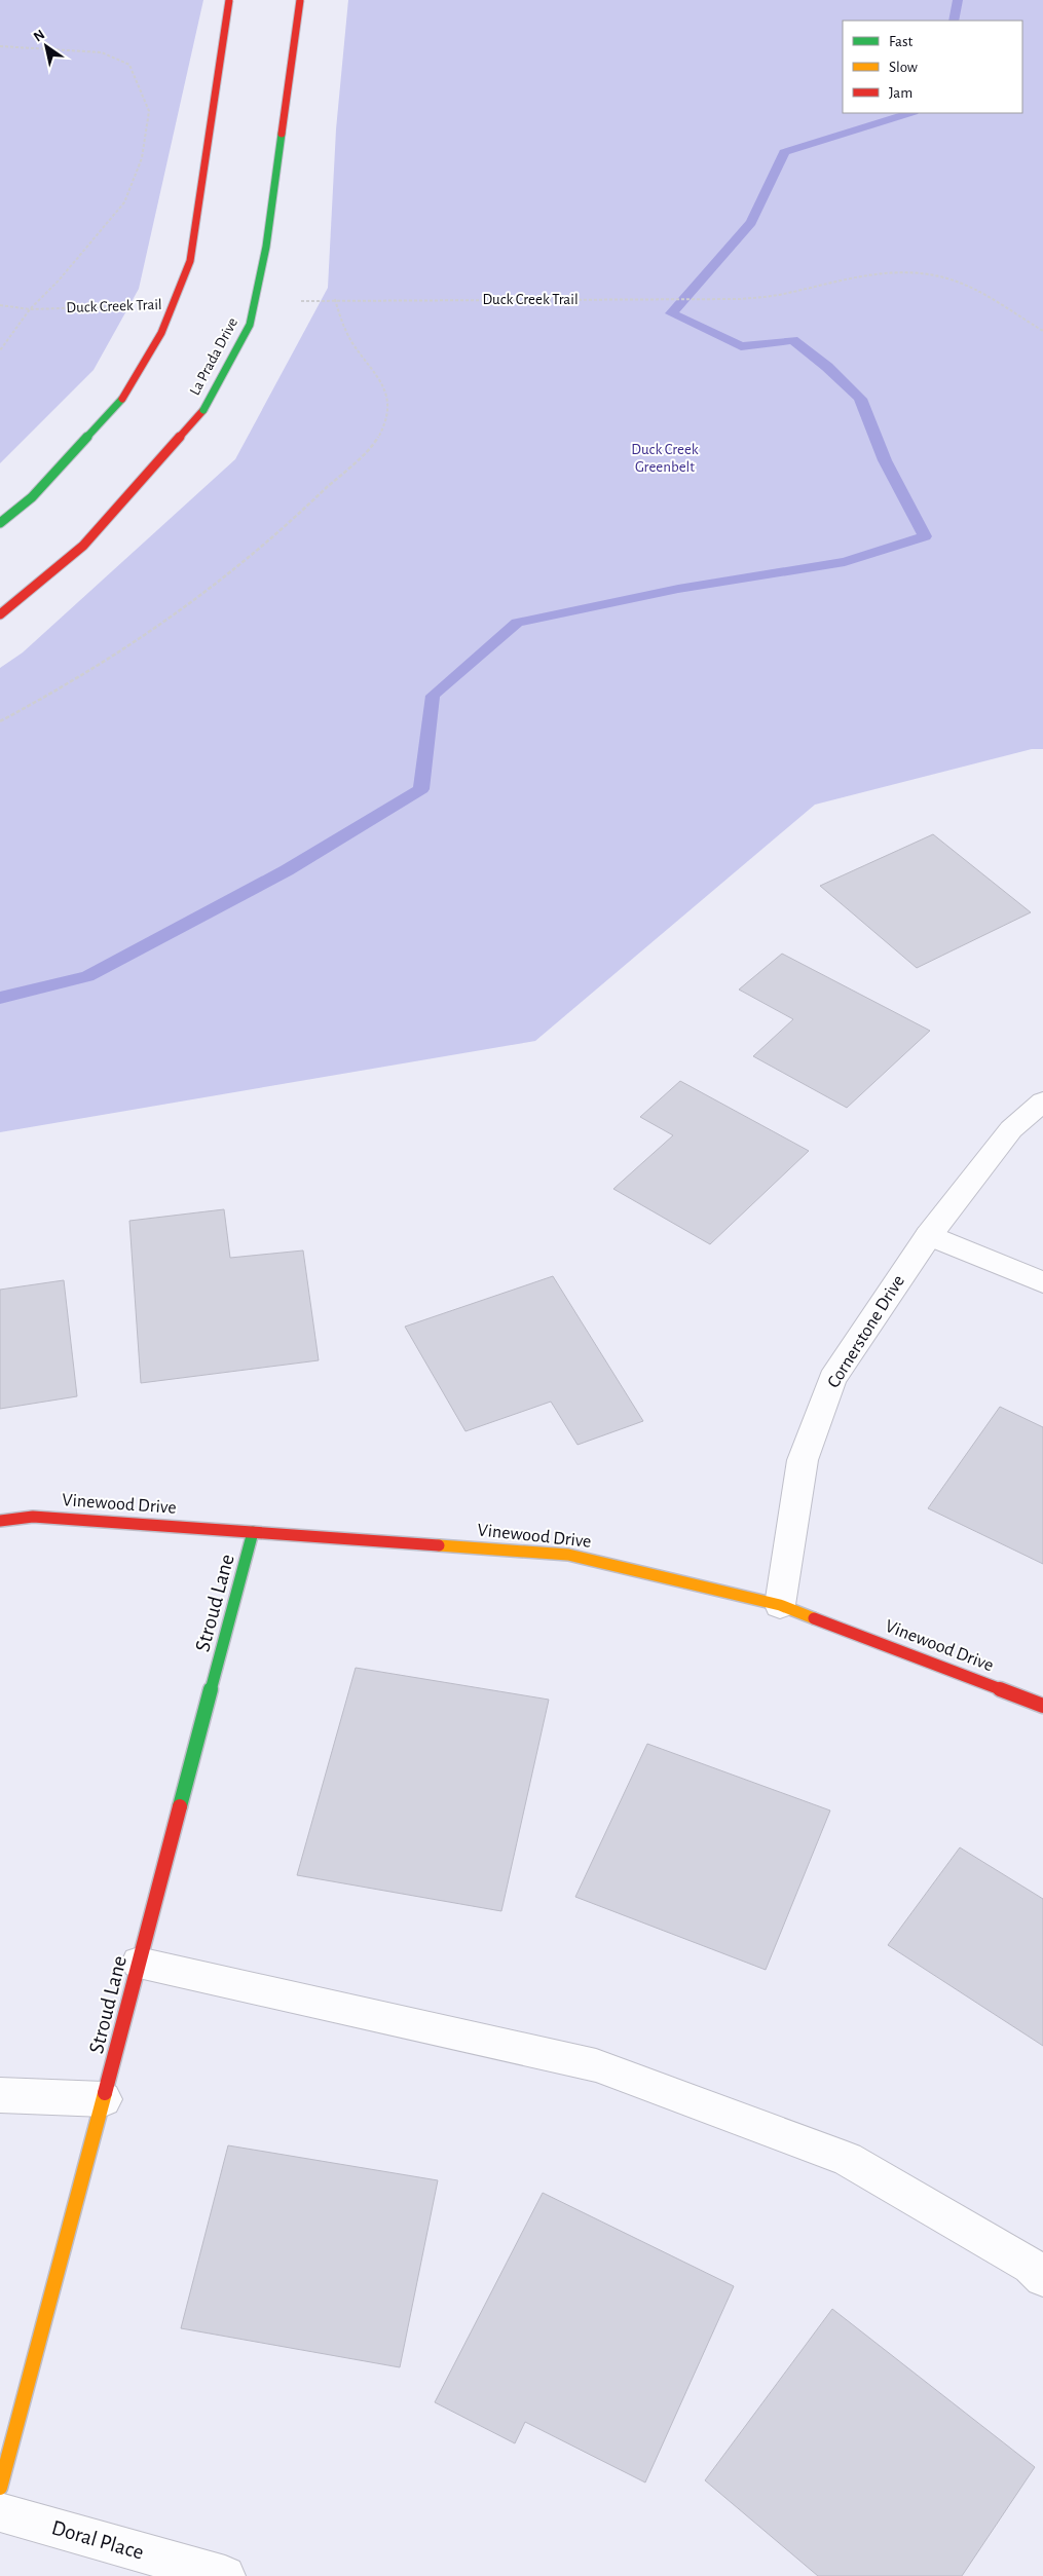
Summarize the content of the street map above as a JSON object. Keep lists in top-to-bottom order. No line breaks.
{"streets":{"main road":["La Prada Drive","Vinewood Drive","Stroud Lane"],"street":["Cornerstone Drive","Doral Place"],"path":["Duck Creek Trail"]},"crossings":[["Cornerstone Drive","Vinewood Drive"],["Vinewood Drive","Stroud Lane"]],"parks":["Duck Creek Greenbelt"],"legend":["Fast","Slow","Jam"],"north":"top left"}
